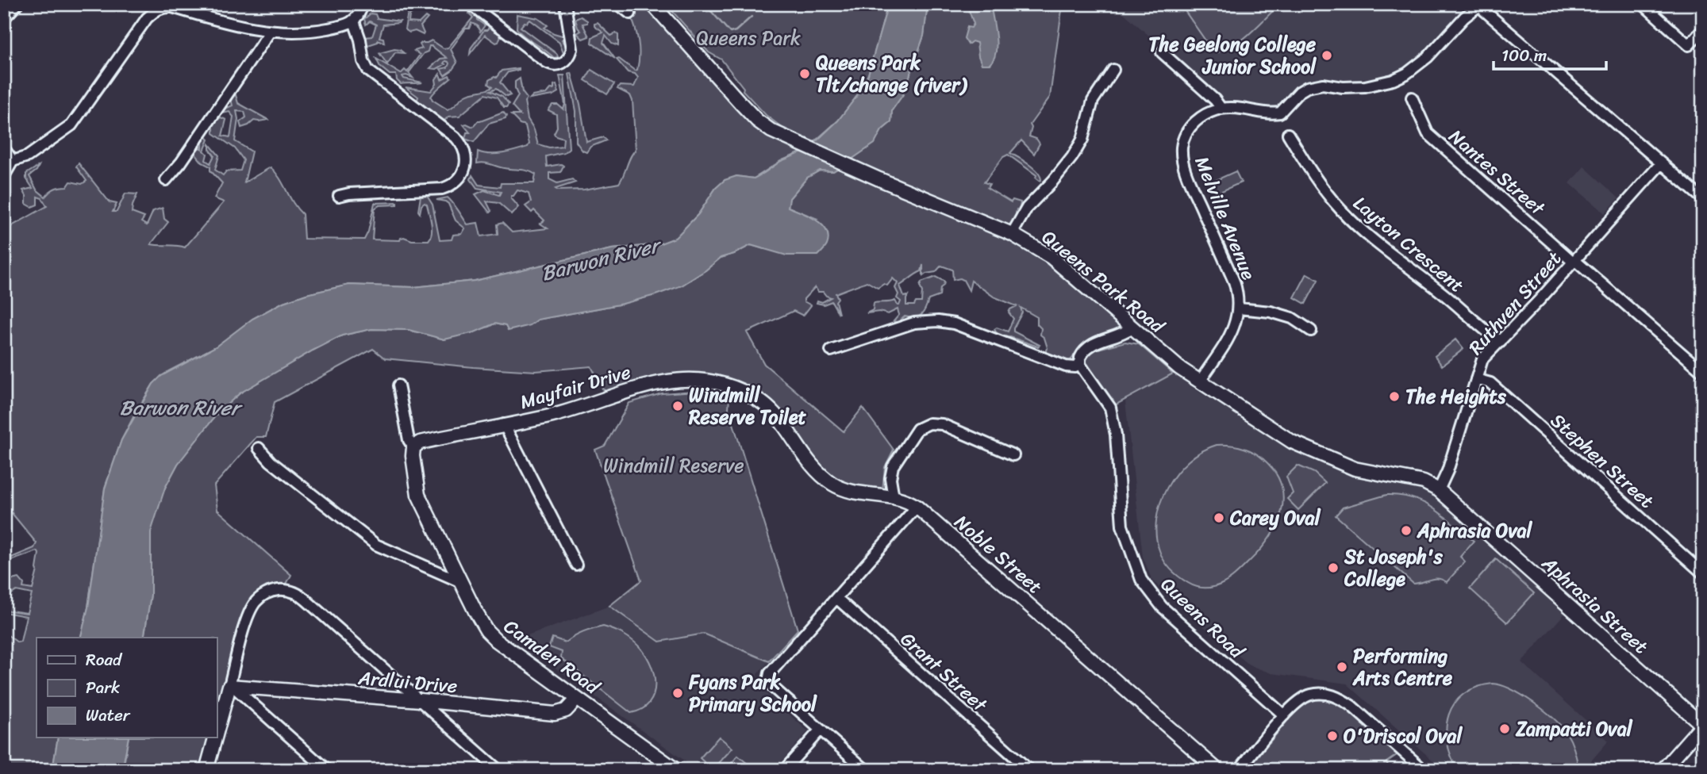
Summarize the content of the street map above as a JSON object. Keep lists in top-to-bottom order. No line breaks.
{"streets":{"street":["Nantes Street","Melville Avenue","Layton Crescent","Queens Park Road","Ruthven Street","Mayfair Drive","Stephen Street","Noble Street","Aphrasia Street","Queens Road","Camden Road","Grant Street","Ardlui Drive"]},"crossings":[["Nantes Street","Ruthven Street"],["Melville Avenue","Queens Park Road"],["Layton Crescent","Ruthven Street"],["Queens Park Road","Ruthven Street"],["Queens Park Road","Aphrasia Street"],["Ruthven Street","Stephen Street"],["Ruthven Street","Aphrasia Street"],["Mayfair Drive","Noble Street"],["Mayfair Drive","Camden Road"],["Camden Road","Ardlui Drive"]],"water":["Barwon River"],"parks":["Queens Park","Windmill Reserve"],"places":["The Geelong College Junior School","Queens Park Tlt/change (river)","The Heights","Windmill Reserve Toilet","Carey Oval","Aphrasia Oval","St Joseph's College","Performing Arts Centre","Fyans Park Primary School","Zampatti Oval","O'Driscol Oval"],"legend":["Road","Park","Water"],"scale_bar":"100 m"}
